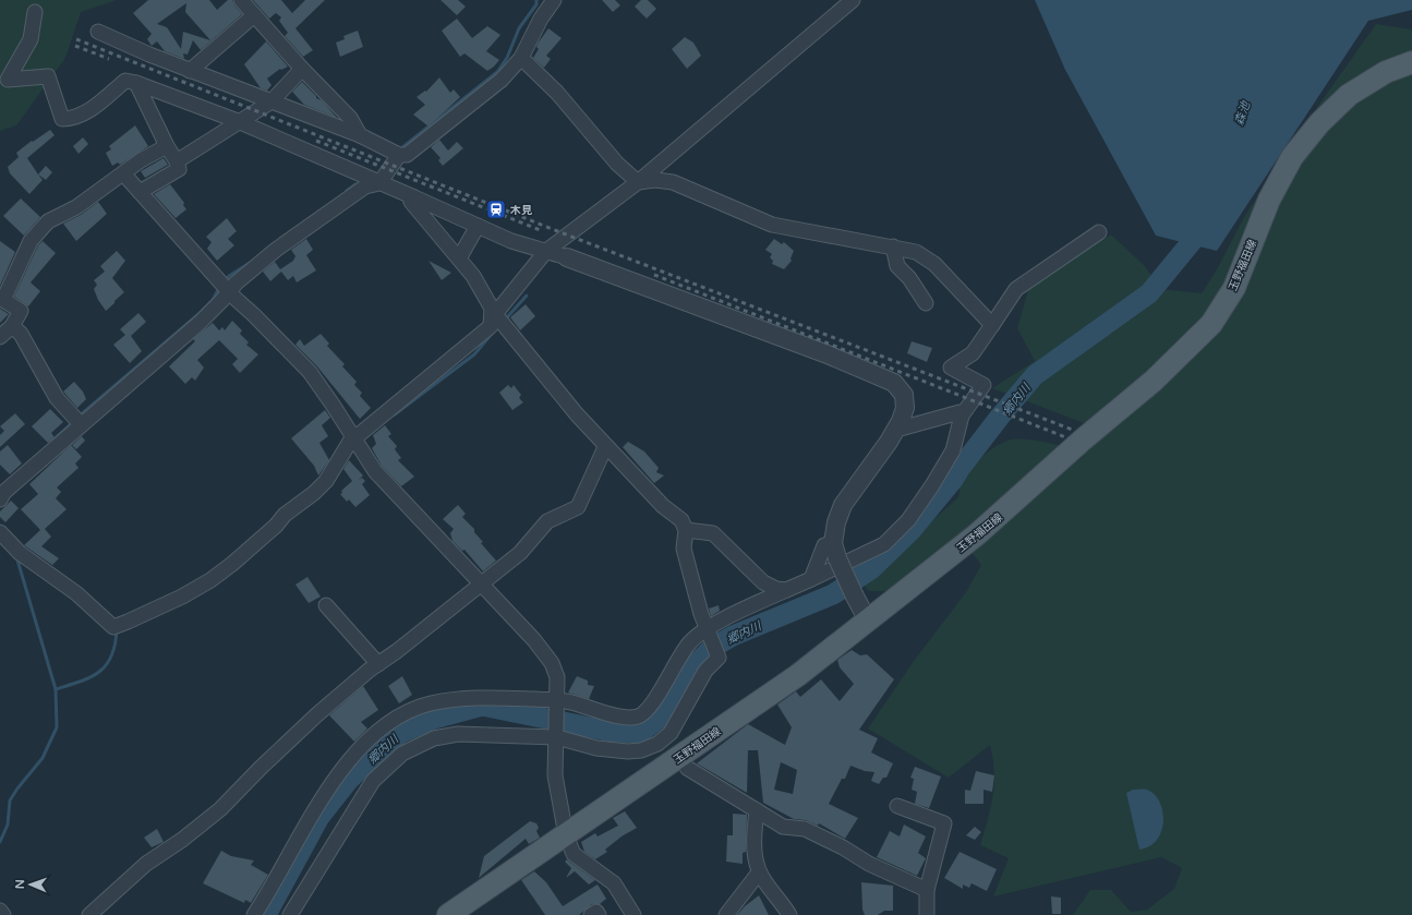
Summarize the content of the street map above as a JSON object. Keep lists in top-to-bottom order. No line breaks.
{"streets":{"main road":["玉野福田線"]},"water":["森池","郷内川"],"places":{"station":["木見"]},"north":"left"}
